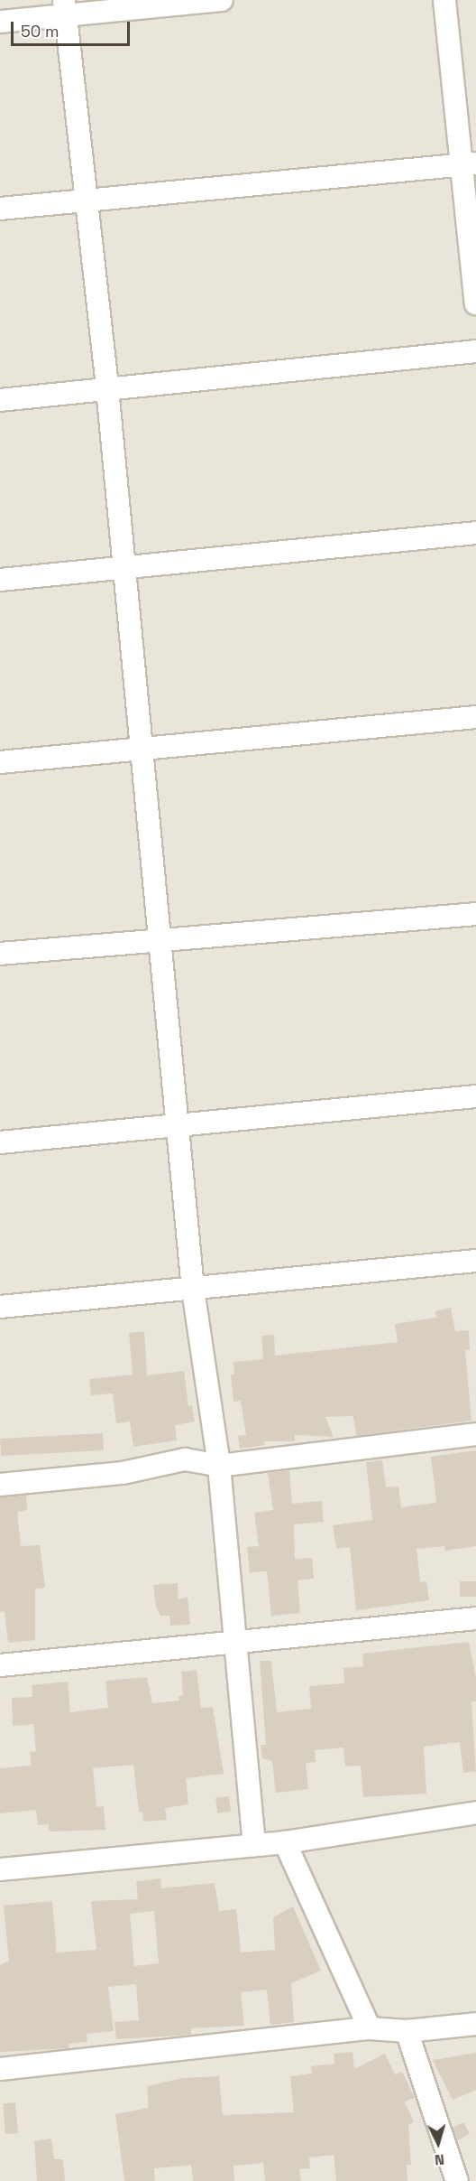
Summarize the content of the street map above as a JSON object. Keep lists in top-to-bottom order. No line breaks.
{"scale_bar":"50 m","north":"bottom"}
